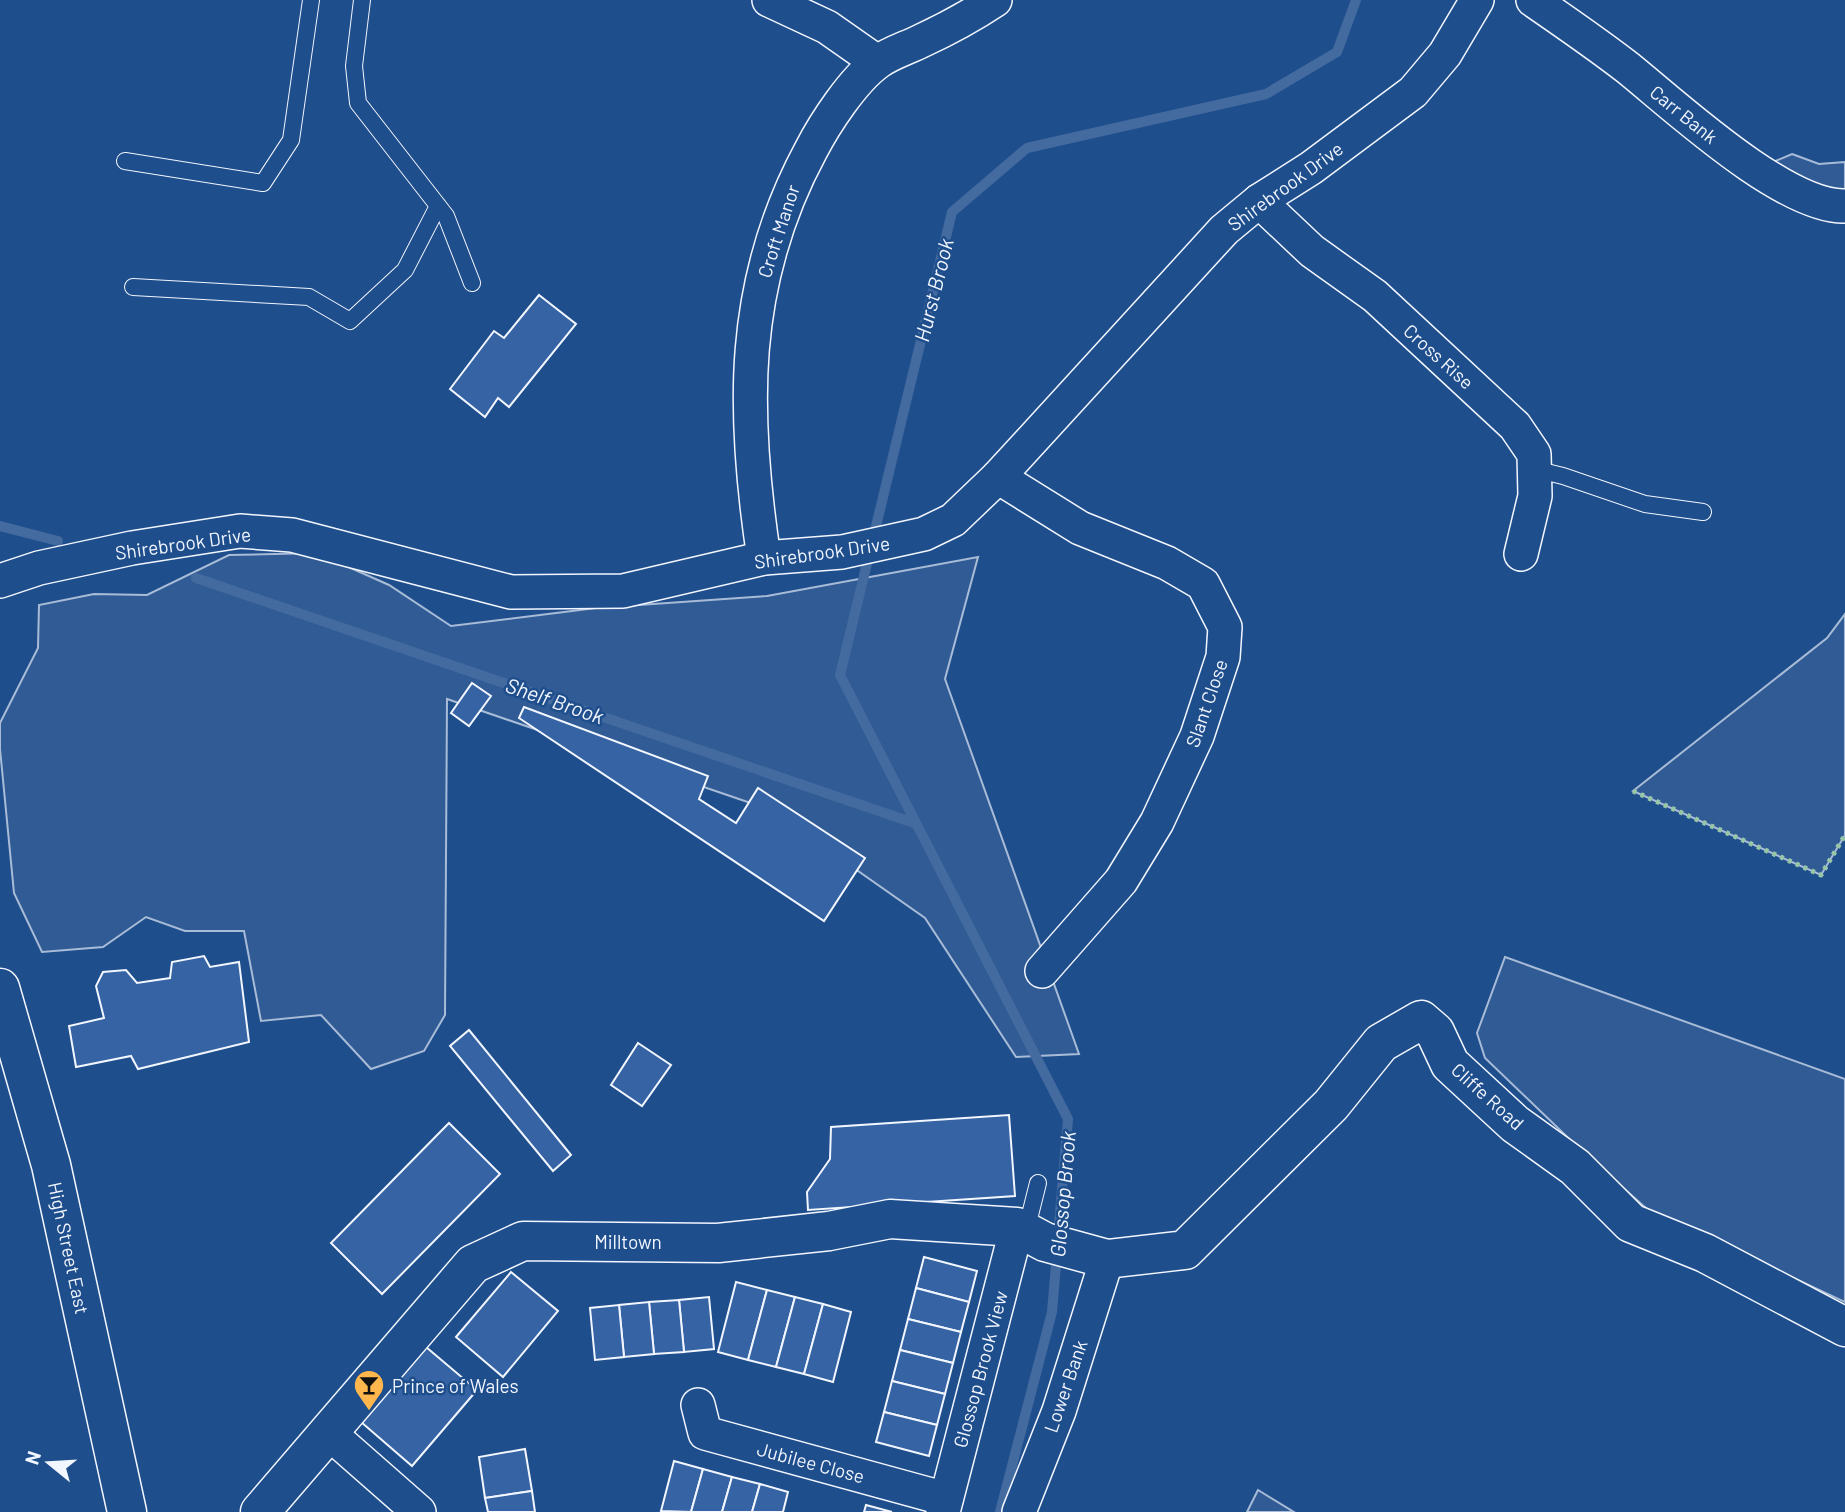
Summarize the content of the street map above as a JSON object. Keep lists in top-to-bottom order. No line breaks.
{"streets":{"street":["Carr Bank","Shirebrook Drive","Croft Manor","Cross Rise","Slant Close","Cliffe Road","Milltown","High Street East","Glossop Brook View","Lower Bank","Jubilee Close"]},"crossings":[["Shirebrook Drive","Croft Manor"],["Shirebrook Drive","Cross Rise"],["Shirebrook Drive","Slant Close"],["Cliffe Road","Milltown"],["Cliffe Road","Lower Bank"],["Milltown","Glossop Brook View"],["Milltown","Lower Bank"],["Glossop Brook View","Jubilee Close"]],"water":["Hurst Brook","Shelf Brook","Glossop Brook"],"places":{"bar":["Prince of Wales"]},"north":"left"}
